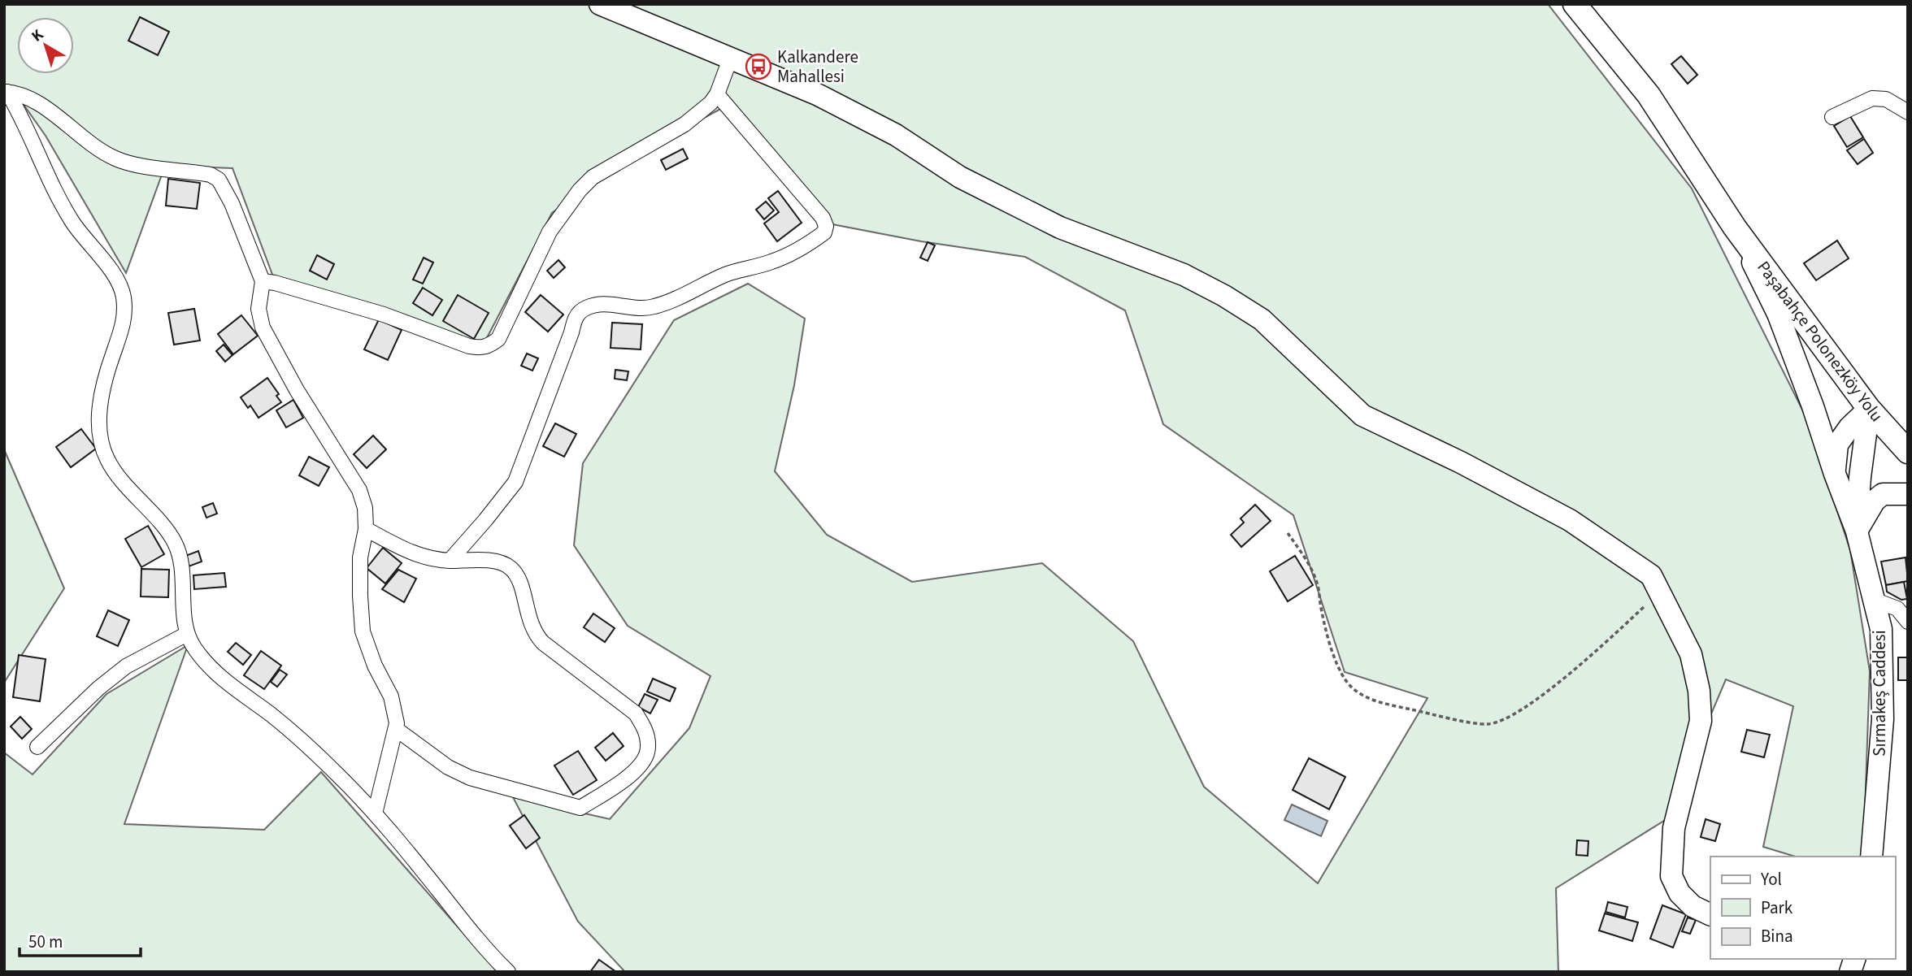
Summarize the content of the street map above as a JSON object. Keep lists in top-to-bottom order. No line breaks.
{"streets":{"main road":["Paşabahçe Polonezköy Yolu"],"street":["Sırmakeş Caddesi"]},"places":{"bus stop":["Kalkandere Mahallesi"]},"legend":["Yol","Park","Bina"],"scale_bar":"50 m","north":"top left"}
